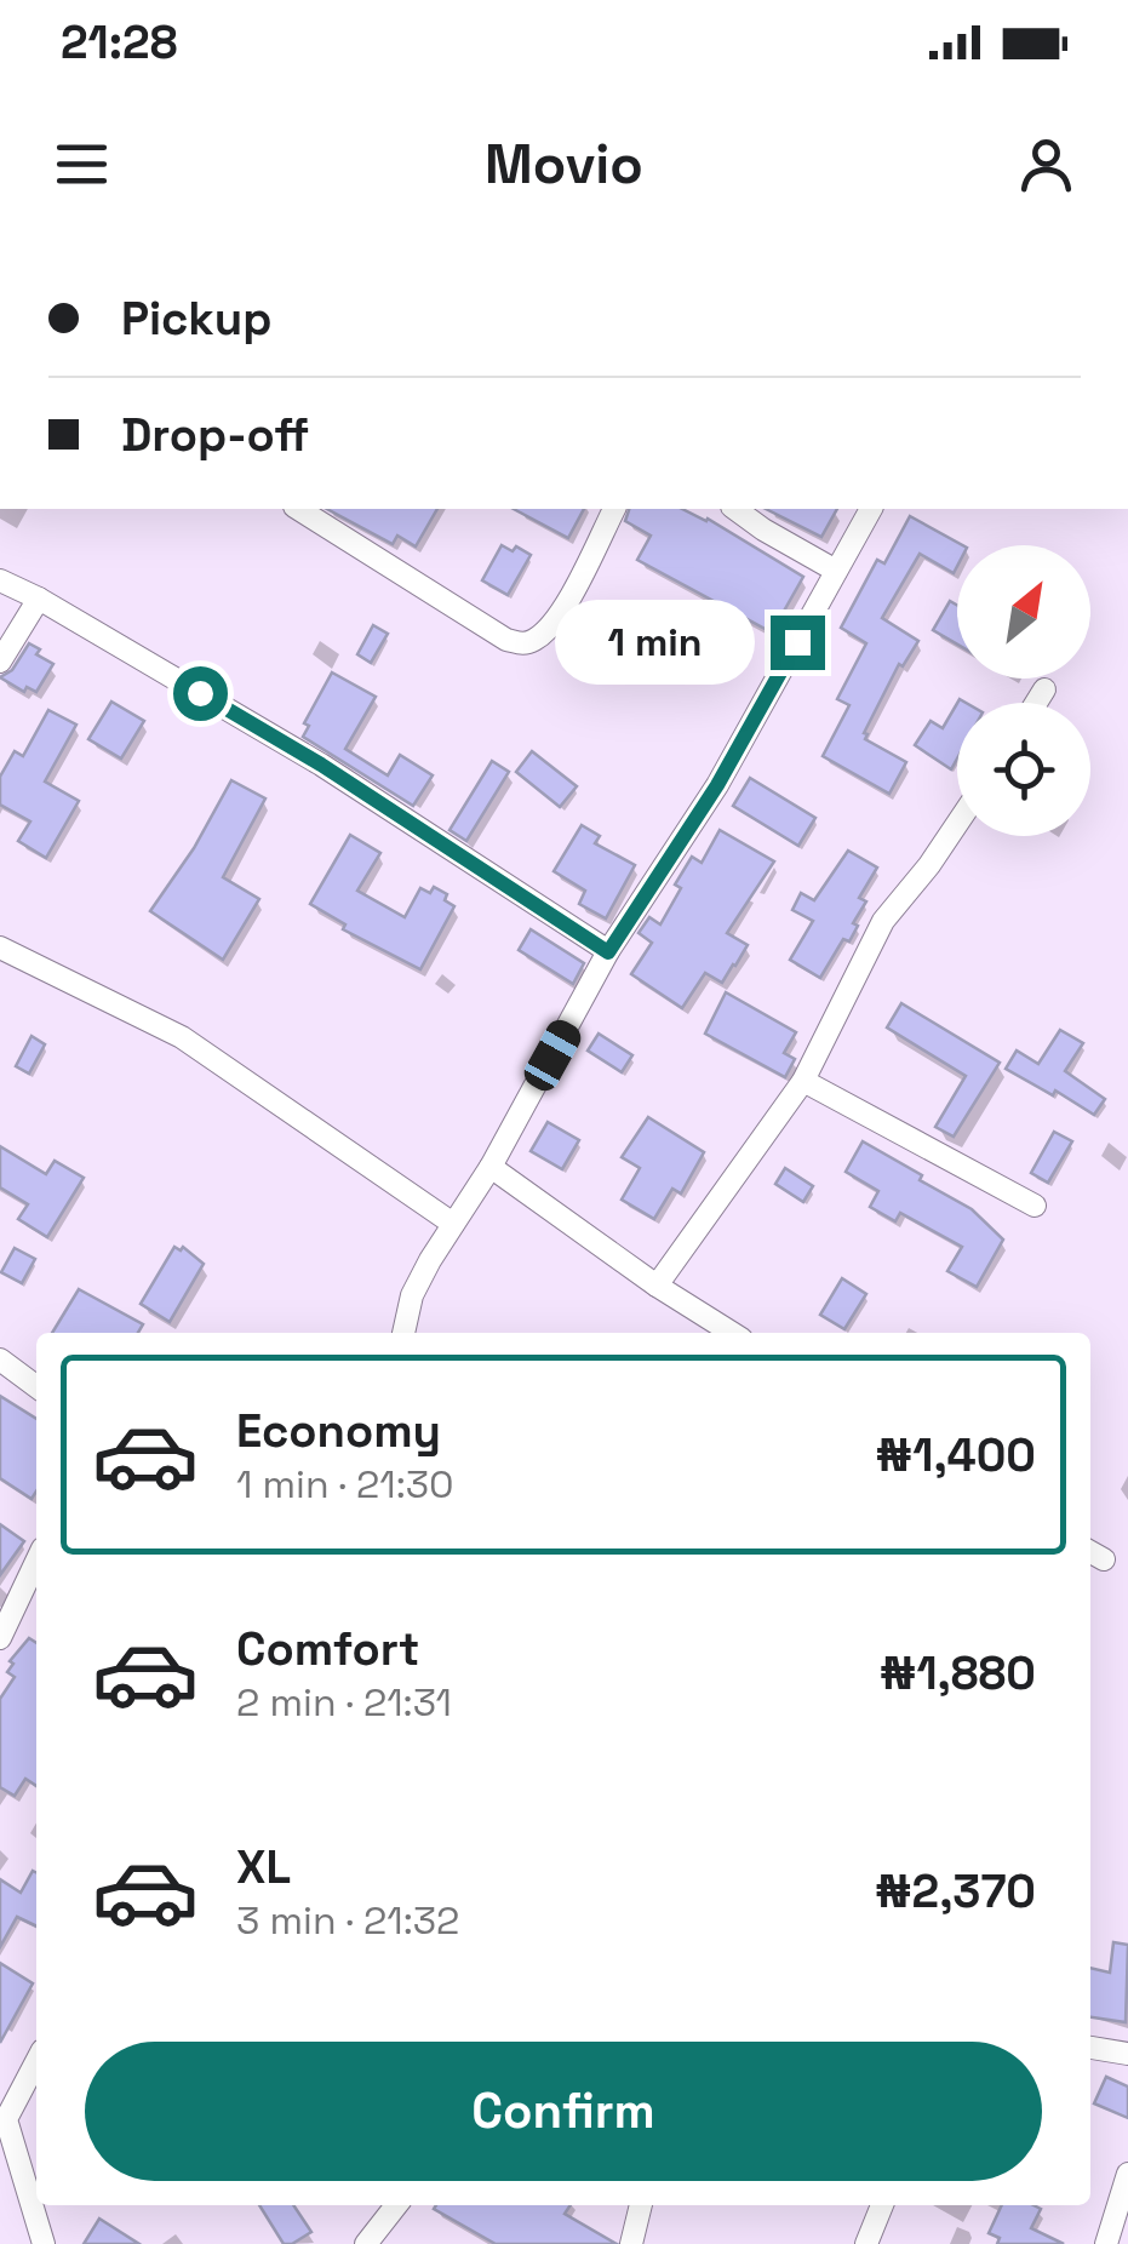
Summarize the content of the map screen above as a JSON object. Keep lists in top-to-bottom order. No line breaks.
{"north":"top right","page":{"status":"21:28","header":"Movio","banner":["Pickup","Drop-off"],"bubble":"1 min","list":[{"name":"Economy","note":"1 min · 21:30","value":"₦1,400"},{"name":"Comfort","note":"2 min · 21:31","value":"₦1,880"},{"name":"XL","note":"3 min · 21:32","value":"₦2,370"}],"buttons":"Confirm"}}
